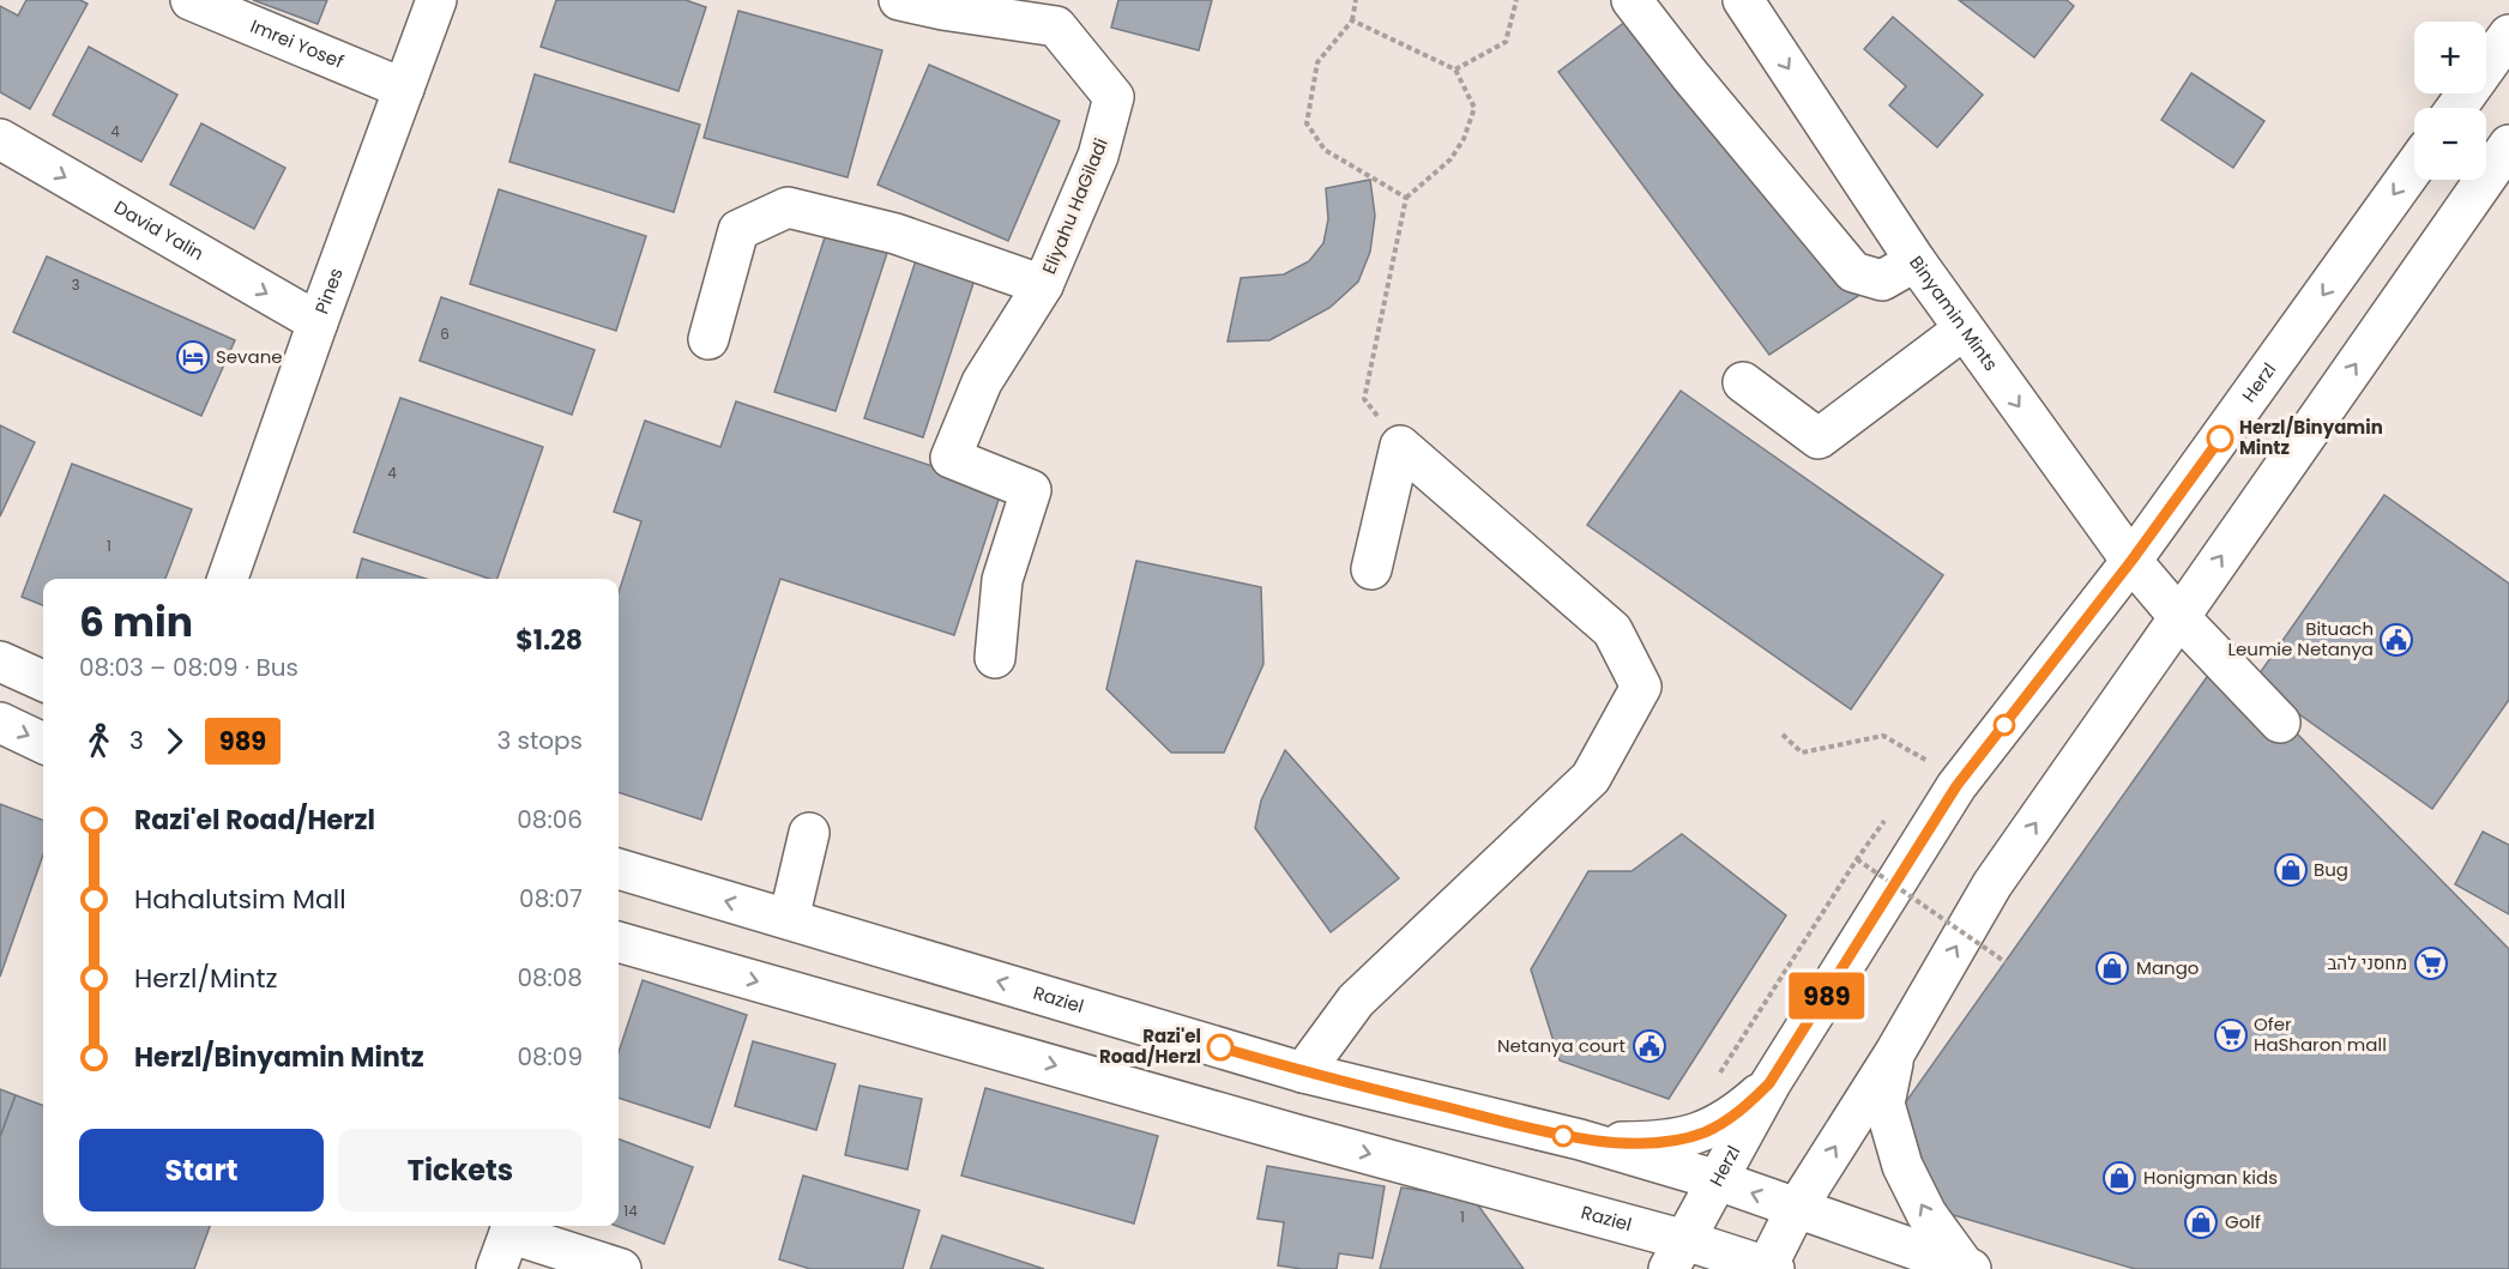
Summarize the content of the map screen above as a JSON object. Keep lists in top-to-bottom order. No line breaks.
{"streets":{"main road":["Imrei Yosef","Eliyahu HaGiladi","David Yalin","Pines","Binyamin Mints","Herzl","Raziel"]},"crossings":[["Imrei Yosef","Pines"],["David Yalin","Pines"],["Binyamin Mints","Herzl"],["Herzl","Raziel"]],"one_way":["David Yalin","Binyamin Mints"],"places":{"hotel":["Sevane"],"other":["Herzl/Binyamin Mintz","Razi'el Road/Herzl"],"public building":["Bituach Leumie Netanya","Netanya court"],"shop":["Bug","Mango","Honigman kids","Golf"],"supermarket":["מחסני להב","Ofer HaSharon mall"]},"lines":["bus line 989"],"house_numbers":["4","3","6","4","1","14","1"],"page":{"on_map":"989","map_buttons":["+","−"],"heading":["6 min","08:03 – 08:09 · Bus","$1.28"],"legs":["3","989","3 stops"],"list":[{"name":"Razi'el Road/Herzl","value":"08:06"},{"name":"Hahalutsim Mall","value":"08:07"},{"name":"Herzl/Mintz","value":"08:08"},{"name":"Herzl/Binyamin Mintz","value":"08:09"}],"buttons":["Start","Tickets"]}}
